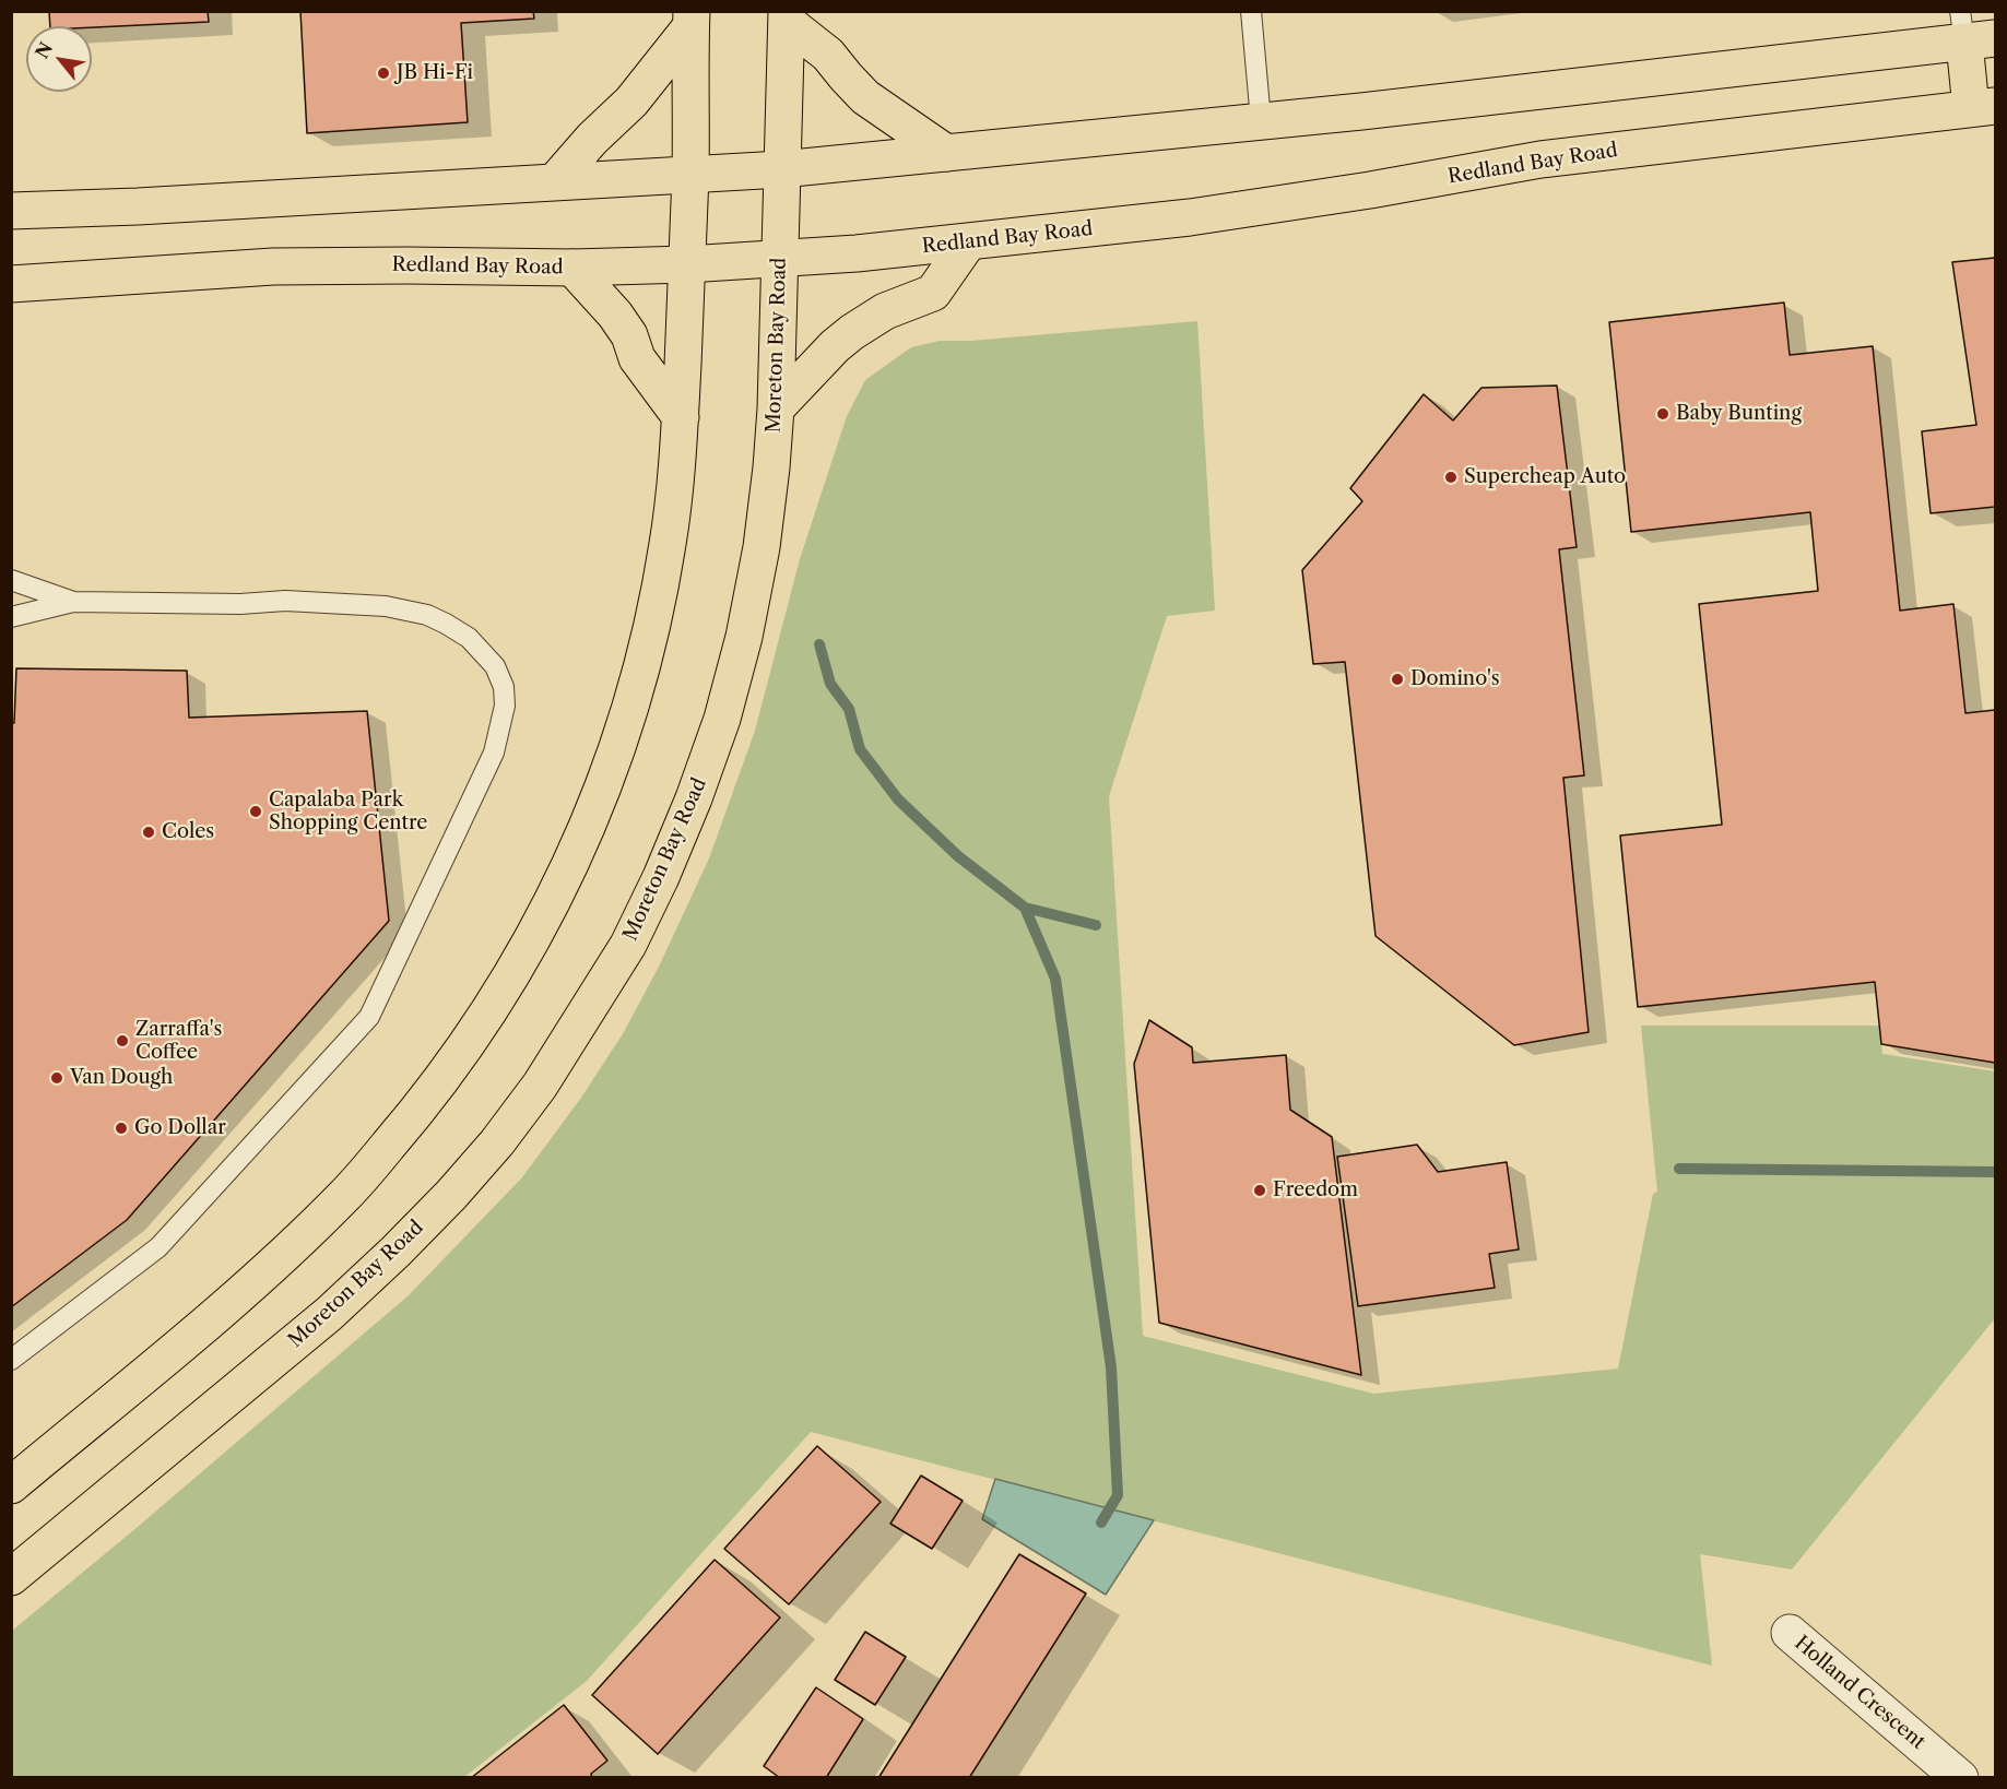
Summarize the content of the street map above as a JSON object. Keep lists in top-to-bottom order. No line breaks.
{"streets":{"main road":["Redland Bay Road","Moreton Bay Road"],"street":["Holland Crescent"]},"crossings":[["Redland Bay Road","Moreton Bay Road"]],"places":["JB Hi-Fi","Baby Bunting","Supercheap Auto","Domino's","Capalaba Park Shopping Centre","Coles","Zarraffa's Coffee","Van Dough","Go Dollar","Freedom"],"north":"top left"}
